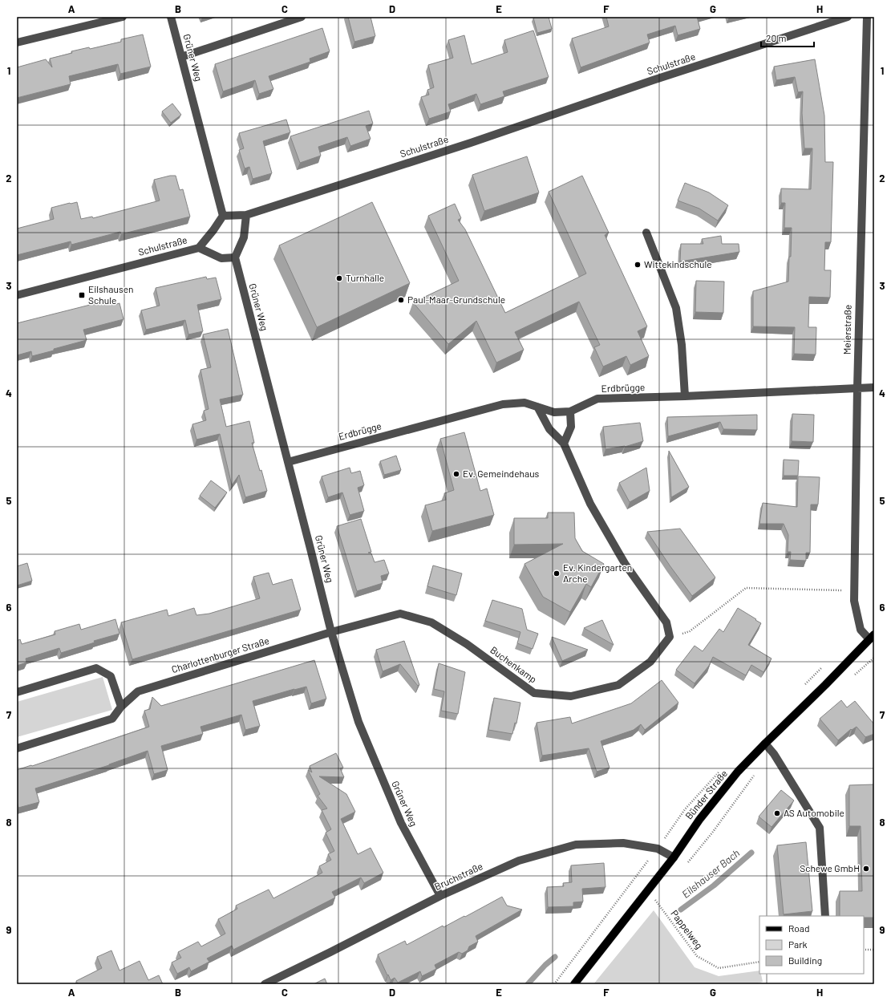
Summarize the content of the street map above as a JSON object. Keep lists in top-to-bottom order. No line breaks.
{"streets":{"main road":["Bünder Straße"],"street":["Grüner Weg","Schulstraße","Meierstraße","Erdbrügge","Charlottenburger Straße","Buchenkamp","Bruchstraße"],"path":["Pappelweg"]},"crossings":[["Grüner Weg","Schulstraße"],["Grüner Weg","Erdbrügge"],["Grüner Weg","Charlottenburger Straße"],["Grüner Weg","Buchenkamp"],["Grüner Weg","Bruchstraße"],["Meierstraße","Erdbrügge"],["Meierstraße","Bünder Straße"],["Charlottenburger Straße","Buchenkamp"],["Bünder Straße","Bruchstraße"],["Bünder Straße","Pappelweg"]],"water":["Eilshauser Bach"],"places":{"other":["Wittekindschule","Turnhalle","Paul-Maar-Grundschule","Ev. Gemeindehaus","Ev. Kindergarten Arche","AS Automobile","Schewe GmbH"],"transit":["Eilshausen Schule"]},"legend":["Road","Park","Building"],"scale_bar":"20 m","grid":{"columns":["A","B","C","D","E","F","G","H"],"rows":["1","2","3","4","5","6","7","8","9"]}}
